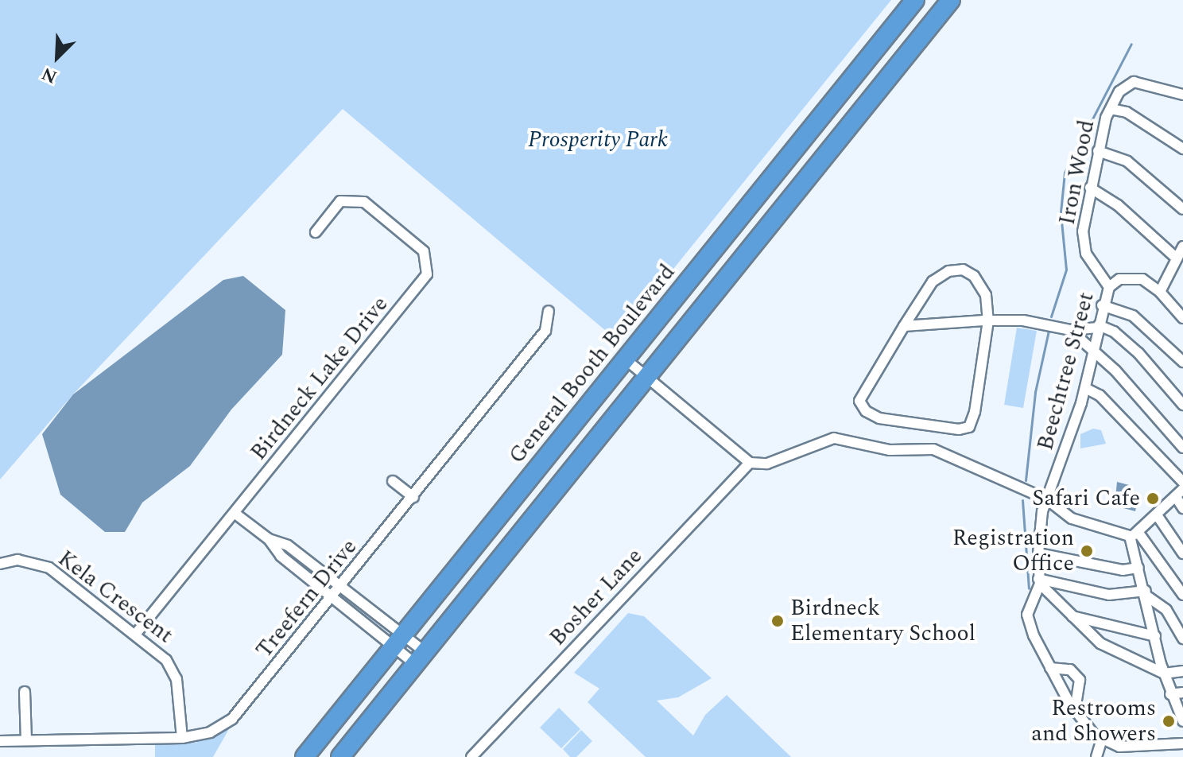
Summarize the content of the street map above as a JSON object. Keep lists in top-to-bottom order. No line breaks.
{"streets":{"highway":["General Booth Boulevard"],"street":["Iron Wood","Beechtree Street","Birdneck Lake Drive","Kela Crescent","Bosher Lane","Treefern Drive"]},"crossings":[["Iron Wood","Beechtree Street"],["Birdneck Lake Drive","Kela Crescent"],["Kela Crescent","Treefern Drive"]],"parks":["Prosperity Park"],"places":["Safari Cafe","Registration Office","Birdneck Elementary School","Restrooms and Showers"],"north":"bottom left"}
